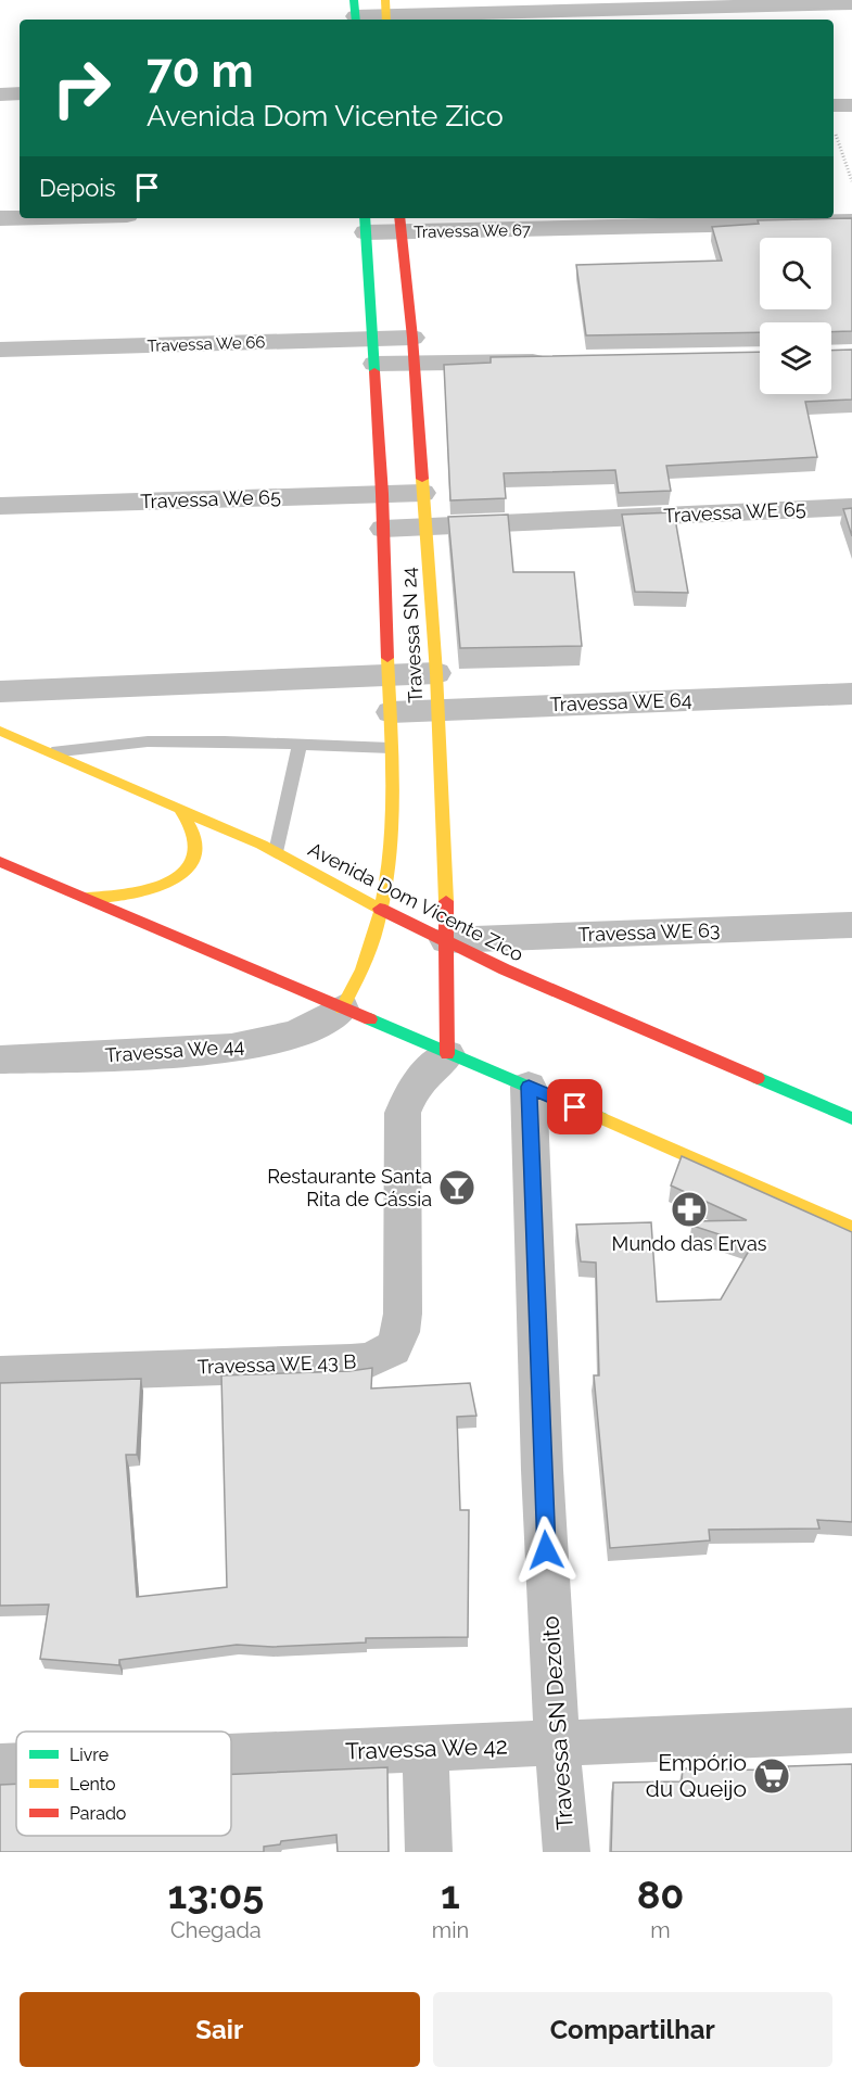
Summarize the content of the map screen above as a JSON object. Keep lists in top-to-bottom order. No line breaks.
{"streets":{"main road":["Travessa SN 24","Avenida Dom Vicente Zico"],"street":["Travessa We 67","Travessa We 66","Travessa We 65","Travessa WE 65","Travessa WE 64","Travessa WE 63","Travessa We 44","Travessa WE 43 B","Travessa SN Dezoito","Travessa We 42"]},"crossings":[["Travessa We 67","Travessa SN 24"],["Travessa We 66","Travessa SN 24"],["Travessa We 65","Travessa SN 24"],["Travessa WE 65","Travessa SN 24"],["Travessa SN 24","Travessa WE 64"],["Travessa SN 24","Avenida Dom Vicente Zico"],["Travessa SN 24","Travessa WE 63"],["Travessa SN 24","Travessa We 44"],["Travessa SN 24","Travessa WE 43 B"],["Avenida Dom Vicente Zico","Travessa WE 63"],["Travessa SN Dezoito","Travessa We 42"]],"places":{"bar":["Restaurante Santa Rita de Cássia"],"pharmacy":["Mundo das Ervas"],"supermarket":["Empório du Queijo"]},"legend":["Livre","Lento","Parado"],"page":{"turn":["70 m","Avenida Dom Vicente Zico"],"then":"Depois","eta":["13:05","Chegada","1","min","80","m"],"buttons":["Sair","Compartilhar"]}}
